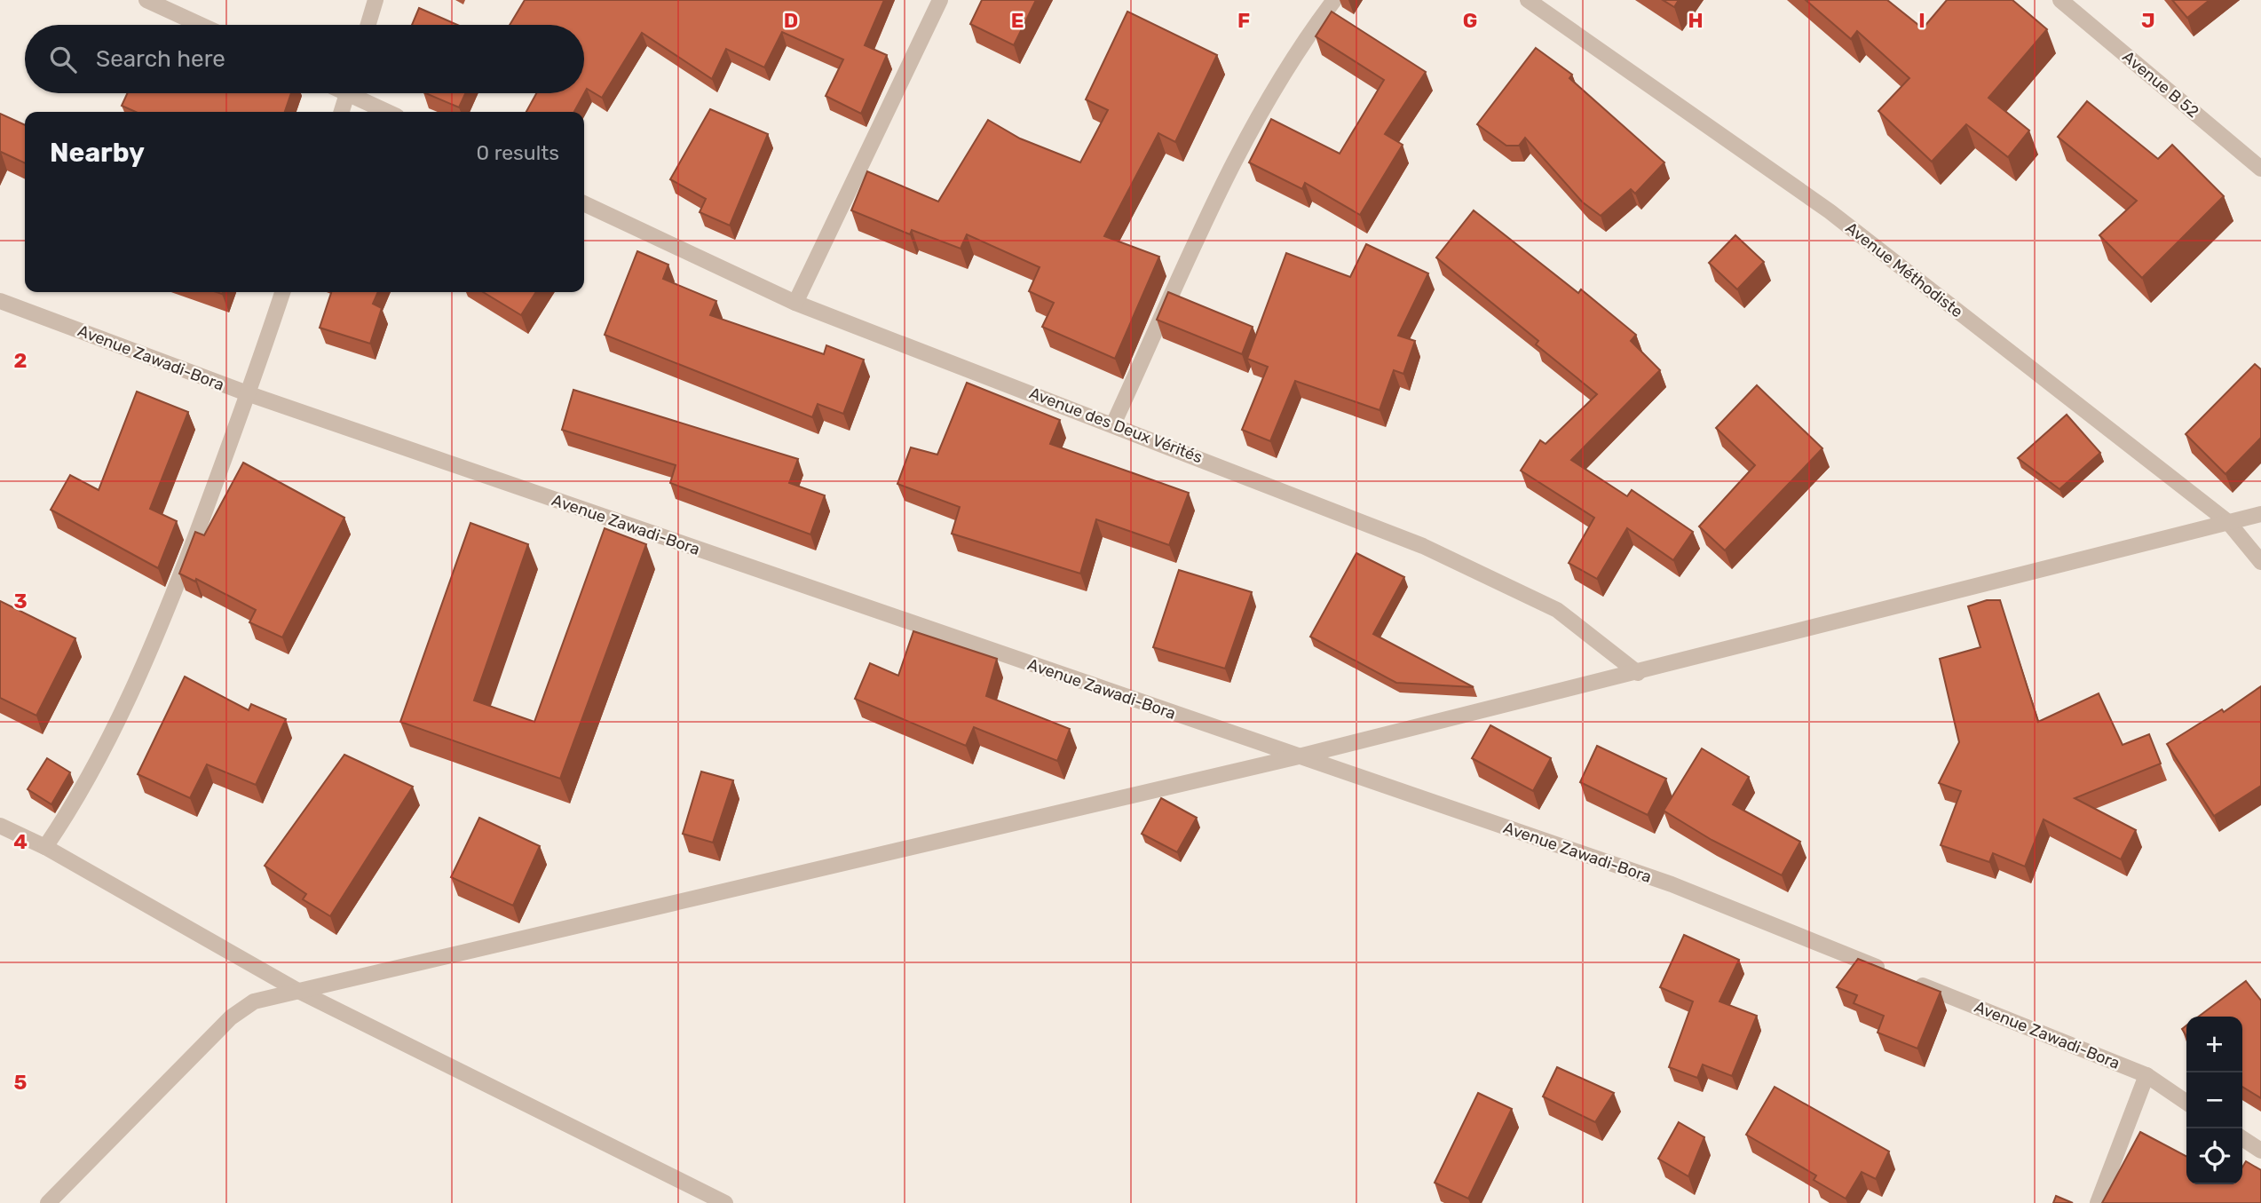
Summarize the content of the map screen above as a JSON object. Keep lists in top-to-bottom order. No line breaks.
{"streets":{"street":["Avenue B 52","Avenue Méthodiste","Avenue Zawadi-Bora","Avenue des Deux Vérités"]},"page":{"search":"Search here","heading":["Nearby","0 results"],"map_buttons":["+","−"]},"grid":{"columns":["D","E","F","G","H","I","J"],"rows":["2","3","4","5"]}}
